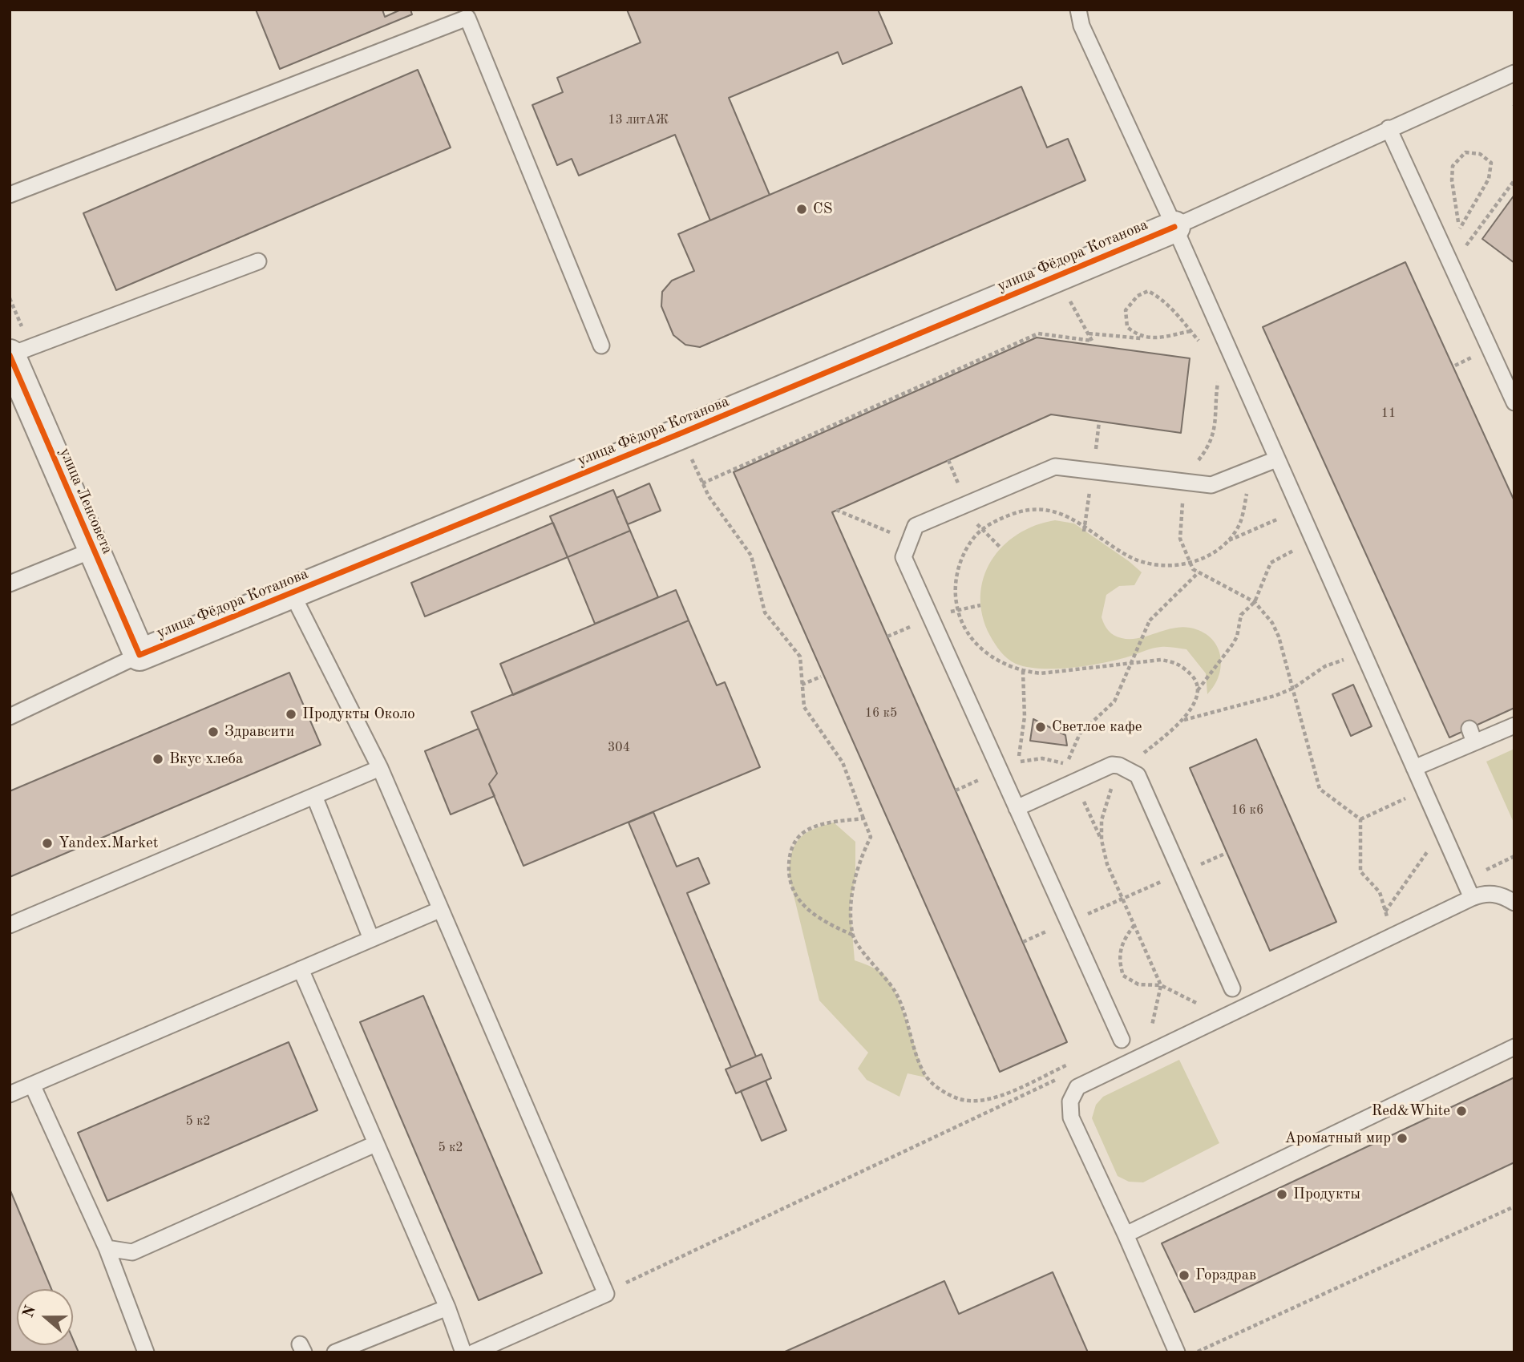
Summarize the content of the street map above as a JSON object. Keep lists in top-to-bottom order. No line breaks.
{"streets":{"street":["улица Фёдора Котанова","улица Ленсовета"]},"crossings":[["улица Фёдора Котанова","улица Ленсовета"]],"places":["CS","Продукты Около","Светлое кафе","Здравсити","Вкус хлеба","Yandex.Market","Red&White","Ароматный мир","Продукты","Горздрав"],"house_numbers":["13 литАЖ","11","16 к5","304","16 к6","5 к2","5 к2"],"north":"left"}
